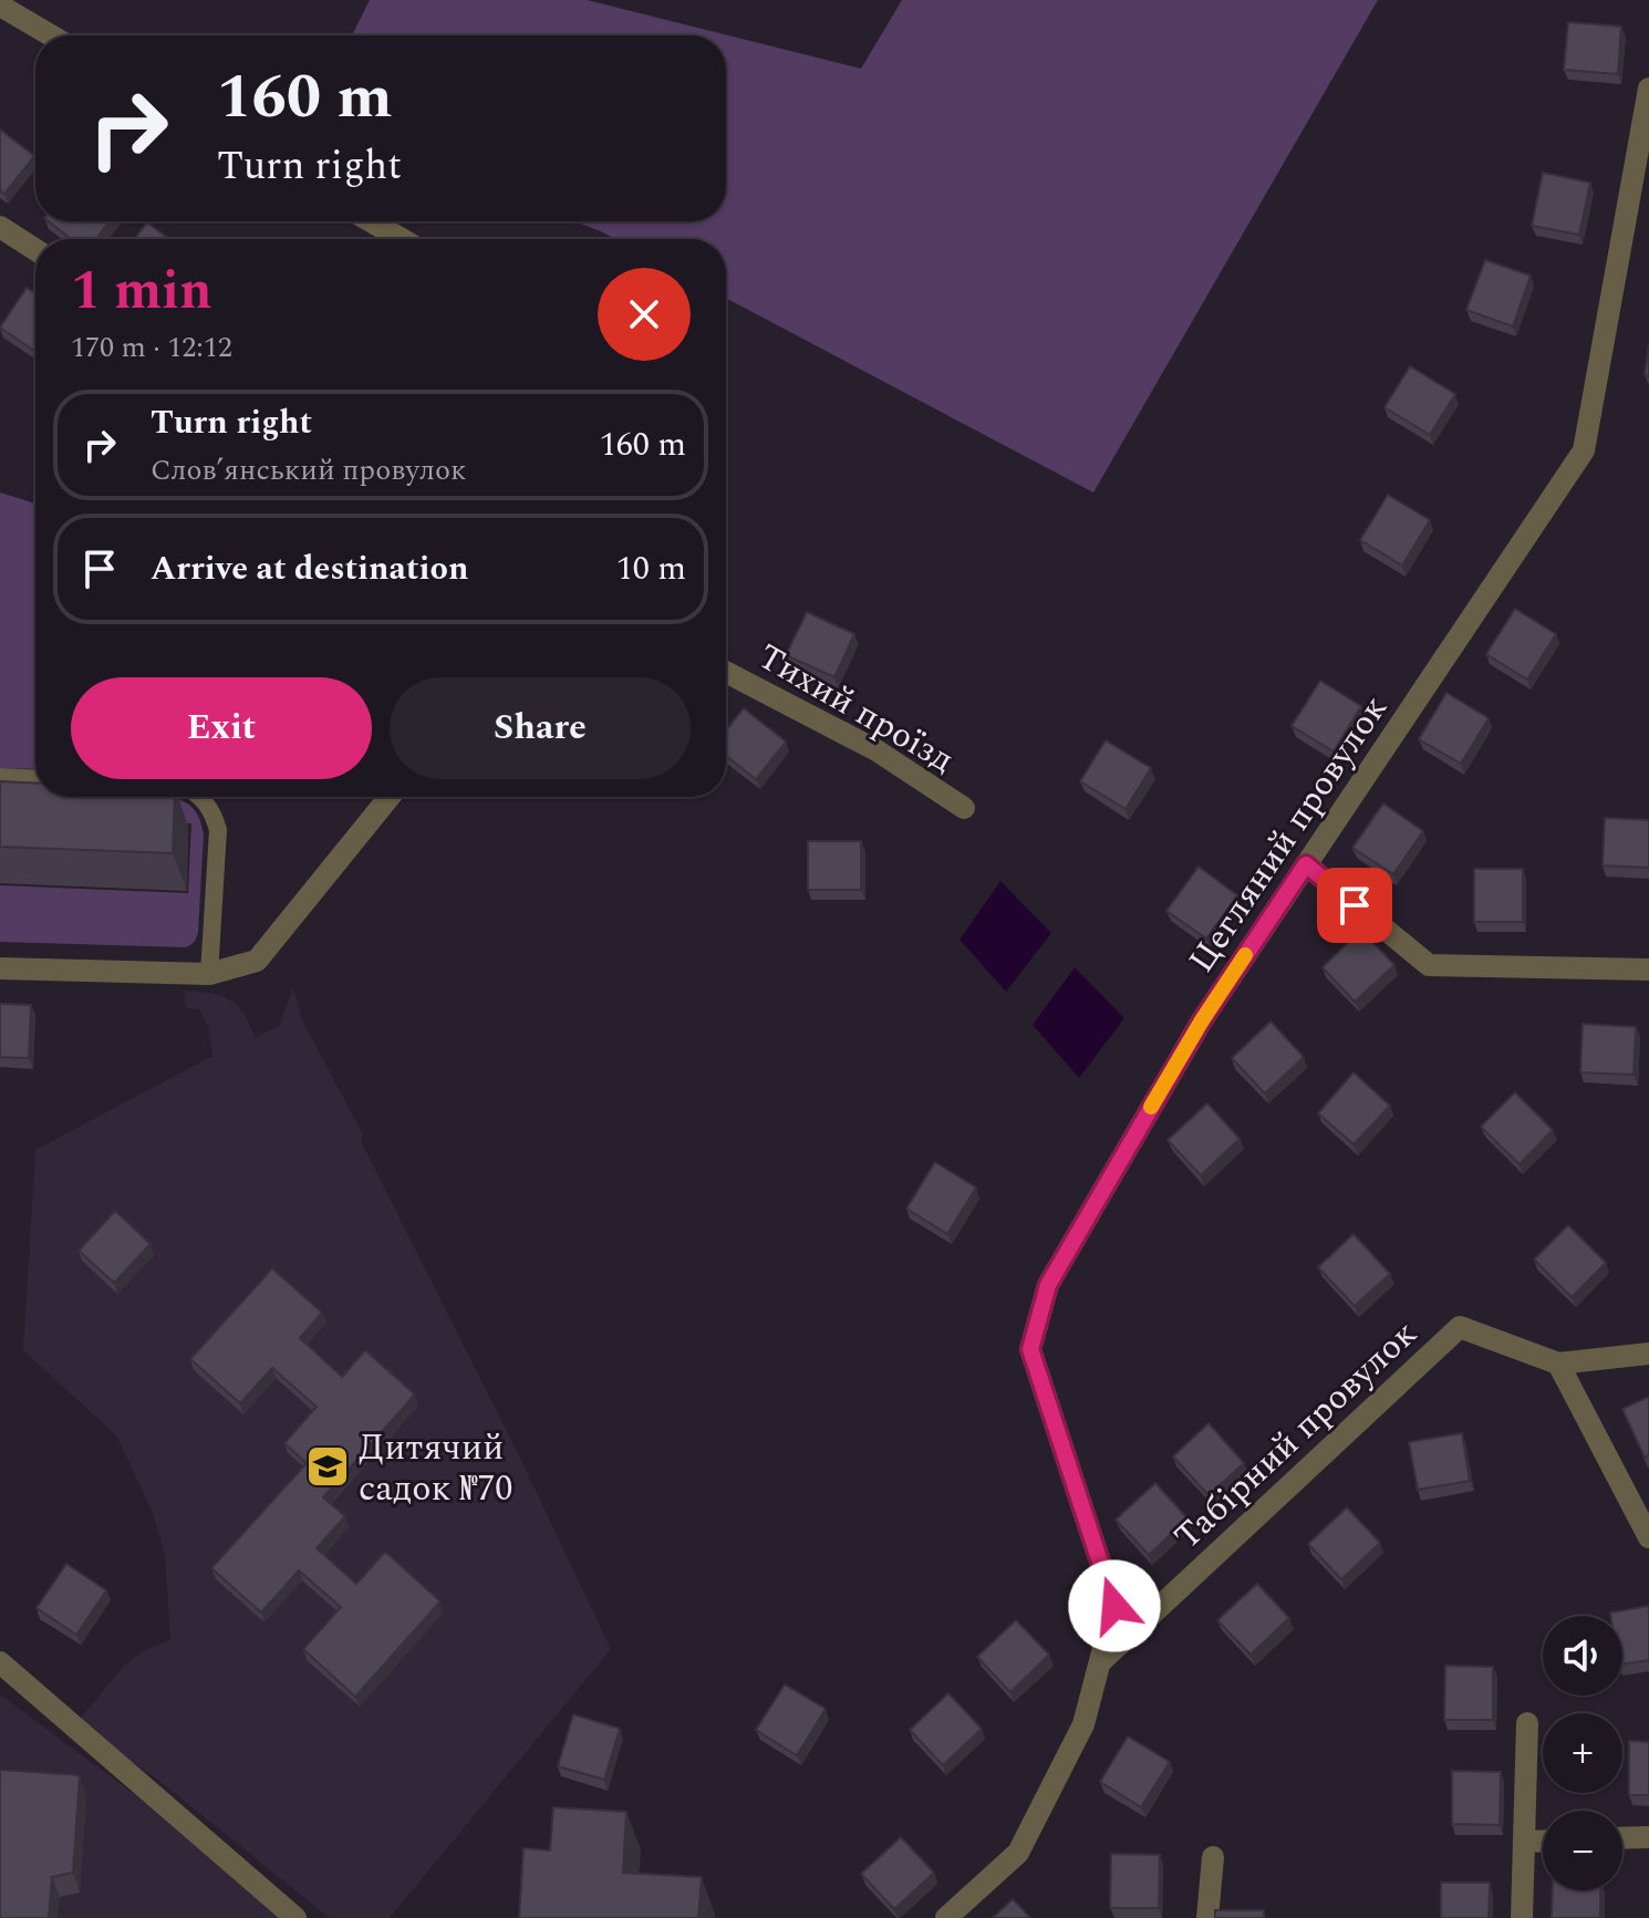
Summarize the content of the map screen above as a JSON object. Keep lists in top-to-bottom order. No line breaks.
{"streets":{"street":["Тихий проїзд","Цегляний провулок","Табірний провулок"]},"crossings":[["Цегляний провулок","Табірний провулок"]],"places":{"school or university":["Дитячий садок №70"]},"page":{"turn":["160 m","Turn right"],"heading":["1 min","170 m · 12:12"],"list":[{"name":"Turn right","note":"Словʼянський провулок","value":"160 m"},{"name":"Arrive at destination","value":"10 m"}],"buttons":["Exit","Share"],"map_buttons":["+","−"]}}
